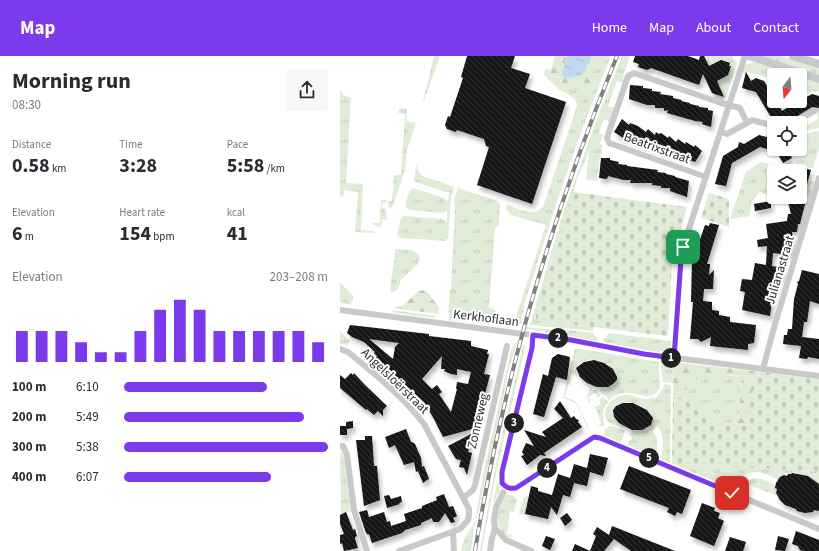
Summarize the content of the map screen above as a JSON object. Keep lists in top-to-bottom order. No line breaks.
{"streets":{"street":["Beatrixstraat","Julianastraat","Kerkhoflaan","Angelsloërstraat","Zonneweg"]},"crossings":[["Julianastraat","Kerkhoflaan"],["Angelsloërstraat","Zonneweg"]],"north":"bottom","page":{"header":"Map","nav":["Home","Map","About","Contact"],"heading":["Morning run","08:30"],"stats":[["Distance","0.58 km"],["Time","3:28"],["Pace","5:58 /km"],["Elevation","6 m"],["Heart rate","154 bpm"],["kcal","41"]],"chart":["Elevation","203–208 m"],"pins":["2","1","3","5","4"],"list":[{"name":"100 m","note":"6:10"},{"name":"200 m","note":"5:49"},{"name":"300 m","note":"5:38"},{"name":"400 m","note":"6:07"}]}}
